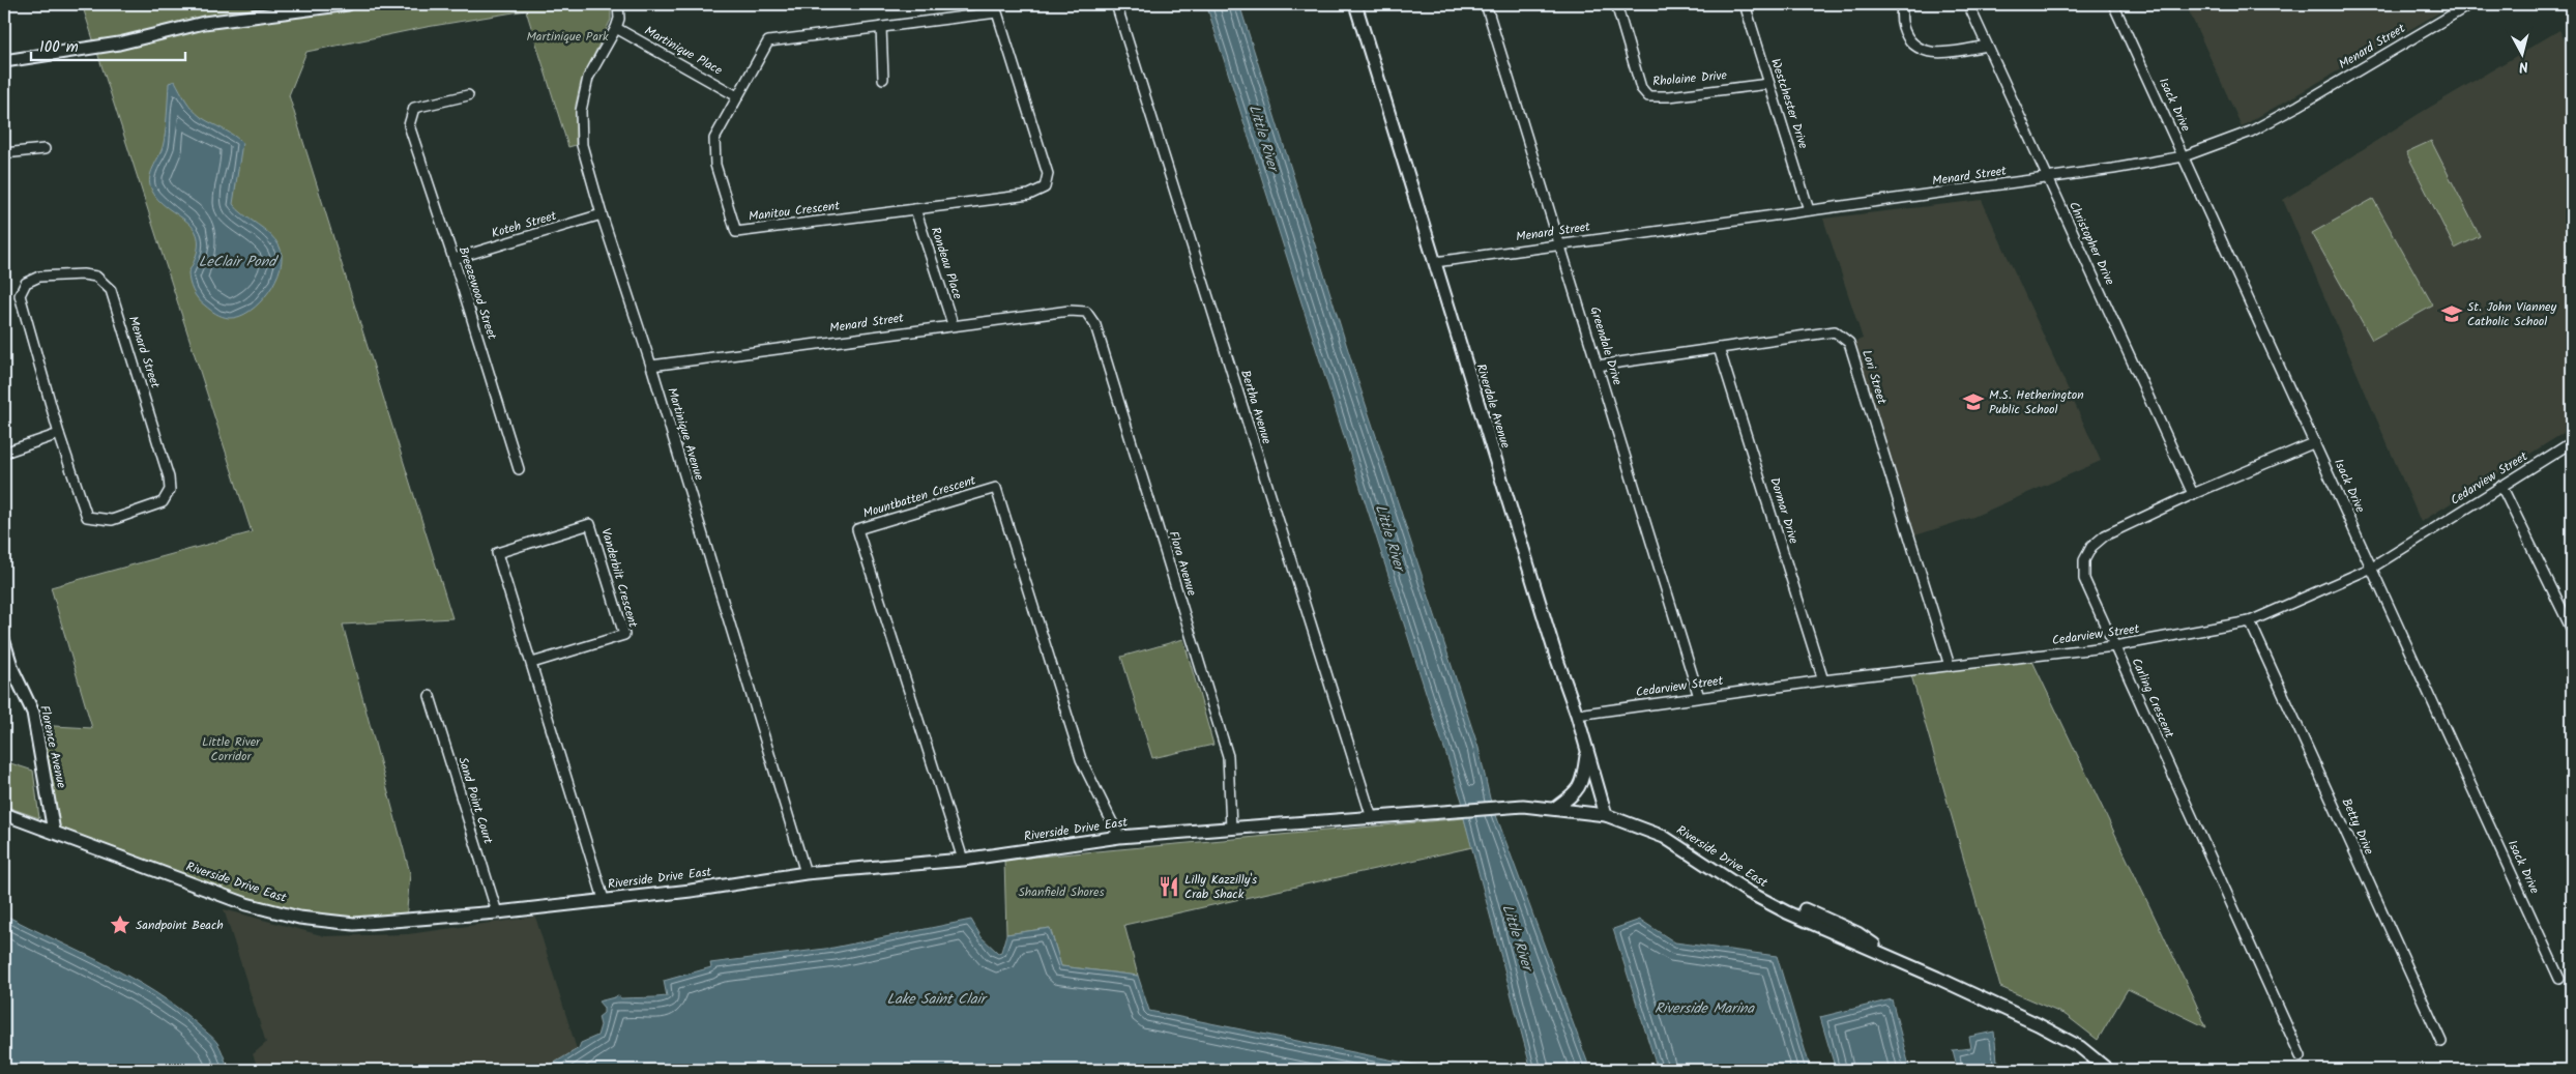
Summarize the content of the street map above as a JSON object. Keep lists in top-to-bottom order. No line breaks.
{"streets":{"main road":["Riverdale Avenue","Florence Avenue","Riverside Drive East"],"street":["Menard Street","Martinique Place","Rholaine Drive","Westchester Drive","Isack Drive","Manitou Crescent","Koteh Street","Christopher Drive","Rondeau Place","Breezewood Street","Greendale Drive","Lori Street","Bertha Avenue","Martinique Avenue","Cedarview Street","Mountbatten Crescent","Dormar Drive","Flora Avenue","Vanderbilt Crescent","Carling Crescent","Sand Point Court","Betty Drive"]},"crossings":[["Menard Street","Westchester Drive"],["Menard Street","Isack Drive"],["Menard Street","Christopher Drive"],["Menard Street","Rondeau Place"],["Menard Street","Greendale Drive"],["Menard Street","Riverdale Avenue"],["Menard Street","Martinique Avenue"],["Menard Street","Flora Avenue"],["Martinique Place","Manitou Crescent"],["Martinique Place","Martinique Avenue"],["Rholaine Drive","Westchester Drive"],["Isack Drive","Cedarview Street"],["Isack Drive","Carling Crescent"],["Manitou Crescent","Rondeau Place"],["Koteh Street","Breezewood Street"],["Koteh Street","Martinique Avenue"],["Christopher Drive","Carling Crescent"],["Greendale Drive","Lori Street"],["Greendale Drive","Cedarview Street"],["Lori Street","Cedarview Street"],["Lori Street","Dormar Drive"],["Riverdale Avenue","Cedarview Street"],["Riverdale Avenue","Riverside Drive East"],["Bertha Avenue","Riverside Drive East"],["Martinique Avenue","Riverside Drive East"],["Cedarview Street","Dormar Drive"],["Cedarview Street","Carling Crescent"],["Cedarview Street","Betty Drive"],["Mountbatten Crescent","Riverside Drive East"],["Flora Avenue","Riverside Drive East"],["Vanderbilt Crescent","Riverside Drive East"],["Florence Avenue","Riverside Drive East"],["Sand Point Court","Riverside Drive East"]],"water":["Little River","LeClair Pond","Lake Saint Clair","Riverside Marina"],"parks":["Martinique Park","Little River Corridor","Shanfield Shores"],"places":{"school or university":["St. John Vianney Catholic School","M.S. Hetherington Public School"],"restaurant":["Lilly Kazzilly's Crab Shack"],"place":["Sandpoint Beach"]},"scale_bar":"100 m","north":"bottom"}
